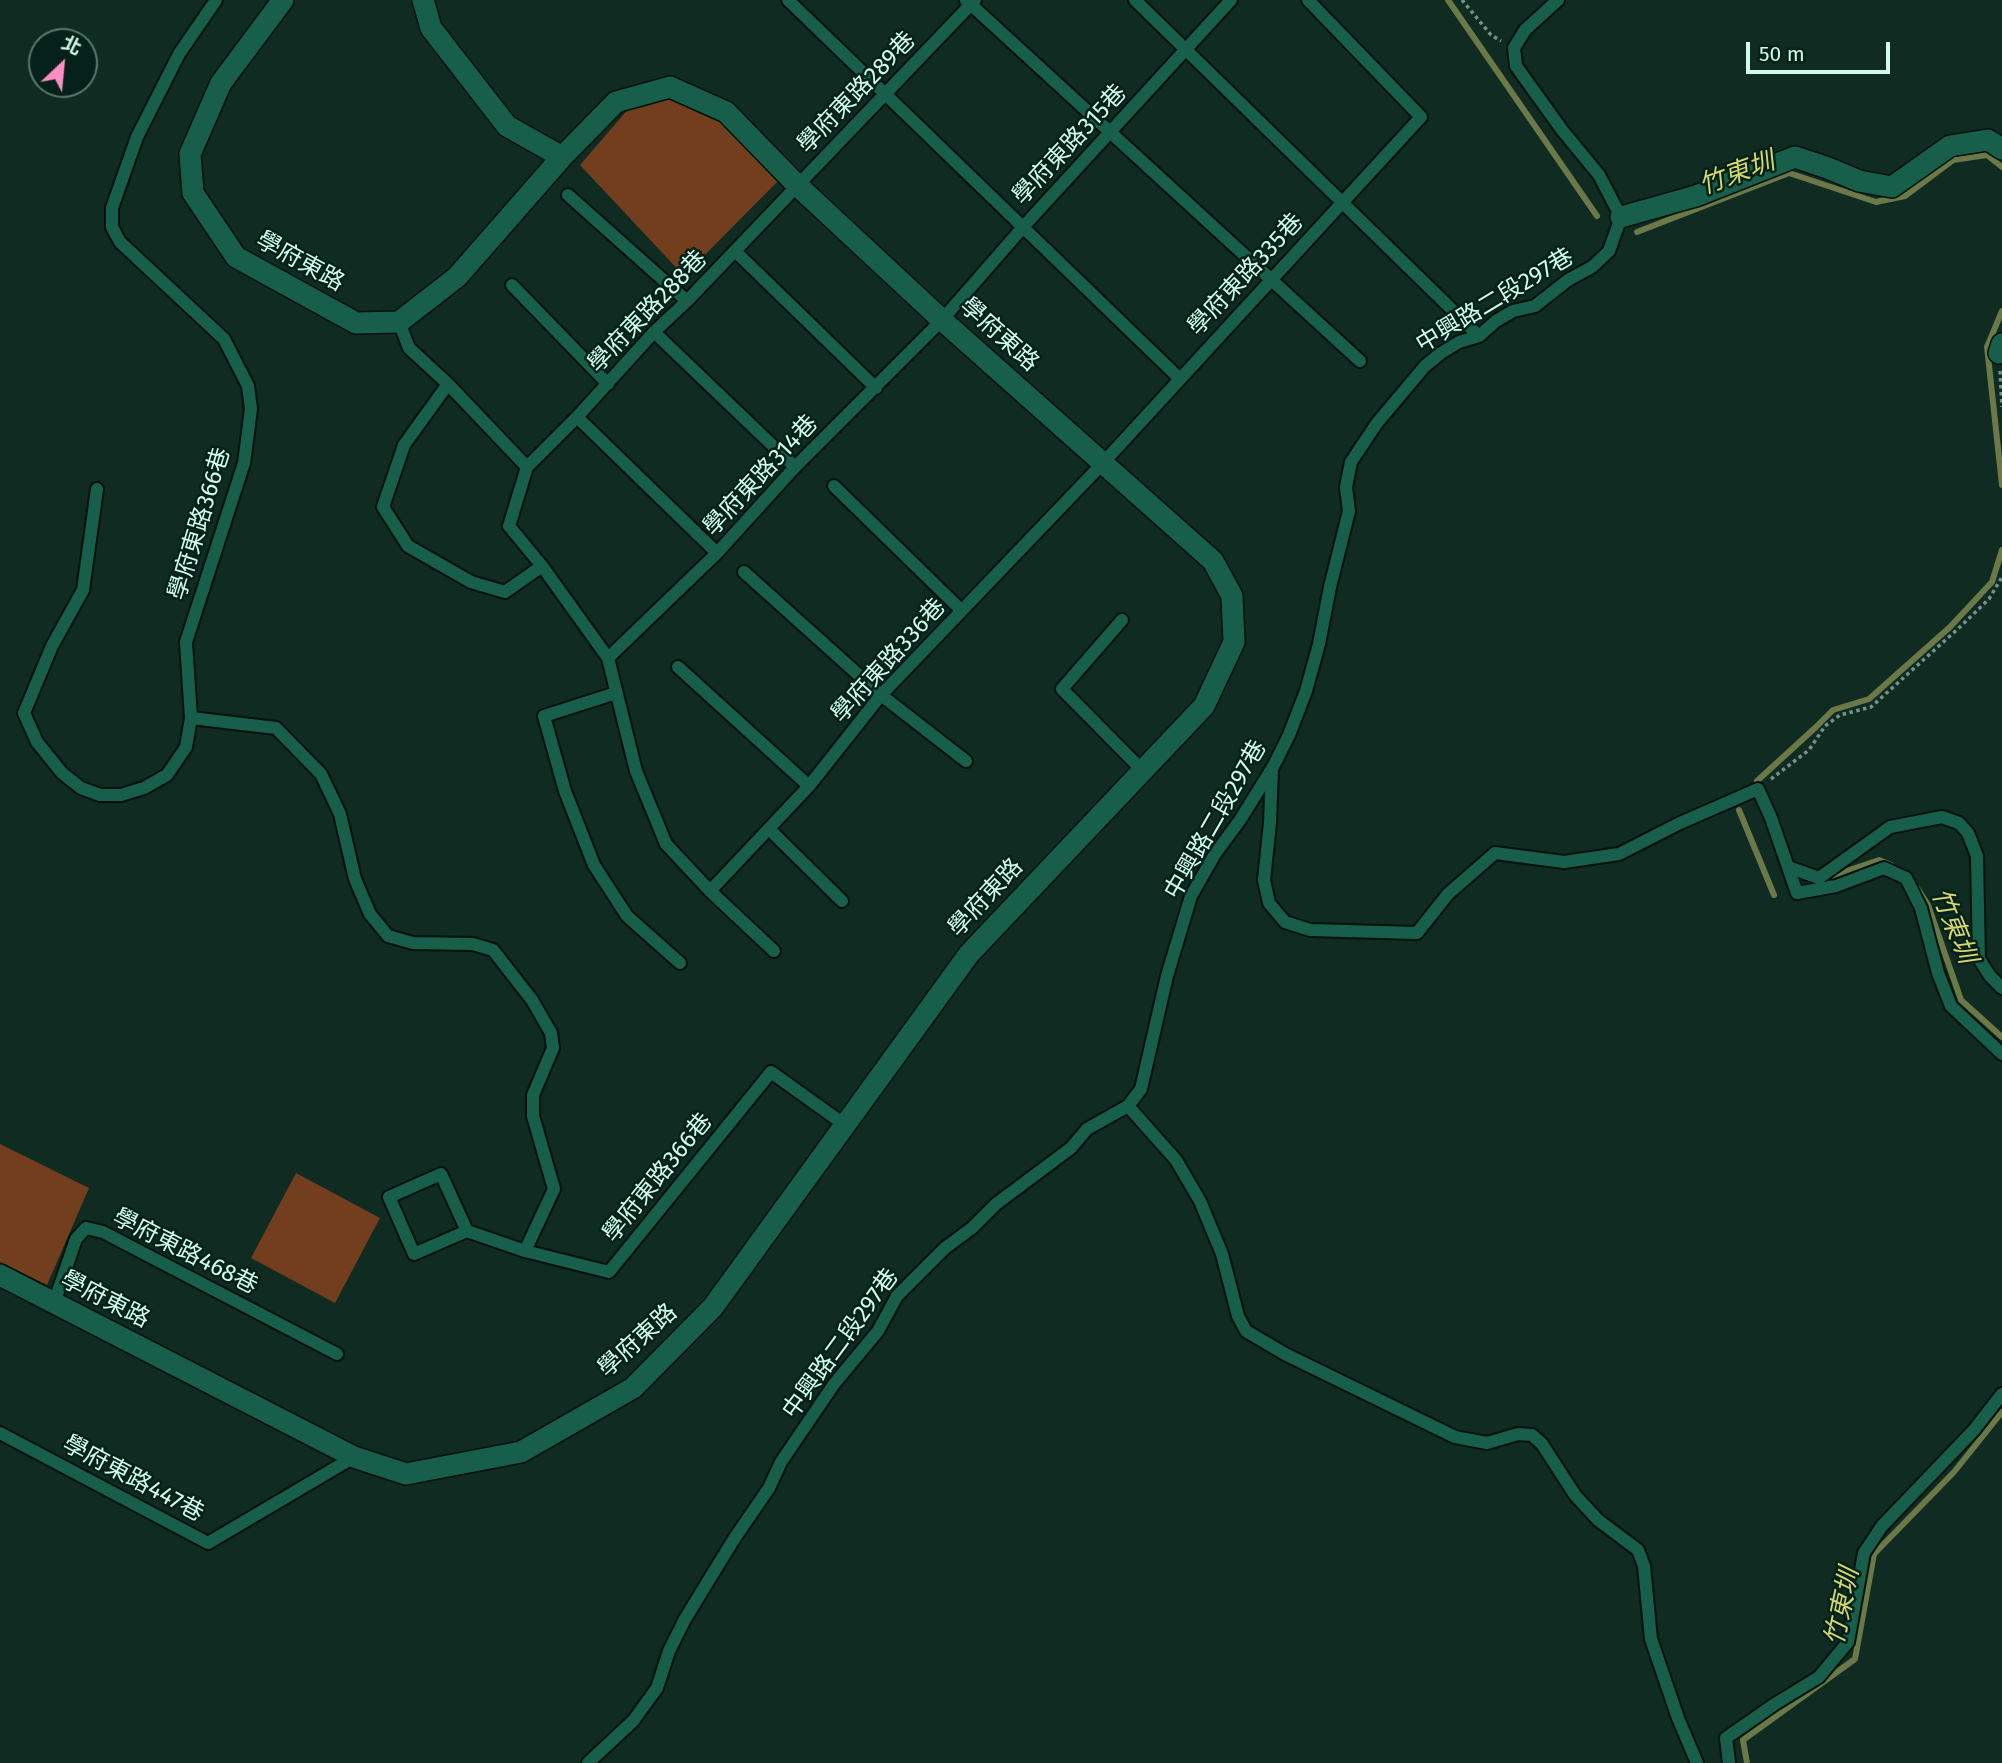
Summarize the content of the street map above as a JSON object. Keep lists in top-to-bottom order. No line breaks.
{"streets":{"street":["學府東路"],"lane":["學府東路289巷","學府東路315巷","學府東路335巷","中興路二段297巷","學府東路288巷","學府東路314巷","學府東路366巷","學府東路336巷","學府東路468巷","學府東路447巷"]},"crossings":[["學府東路289巷","學府東路"],["學府東路289巷","學府東路288巷"],["學府東路315巷","學府東路"],["學府東路315巷","學府東路314巷"],["學府東路","學府東路335巷"],["學府東路","學府東路288巷"],["學府東路","學府東路314巷"],["學府東路","學府東路366巷"],["學府東路","學府東路336巷"],["學府東路","學府東路468巷"],["學府東路","學府東路447巷"],["學府東路335巷","學府東路336巷"]],"water":["竹東圳"],"scale_bar":"50 m","north":"top right"}
